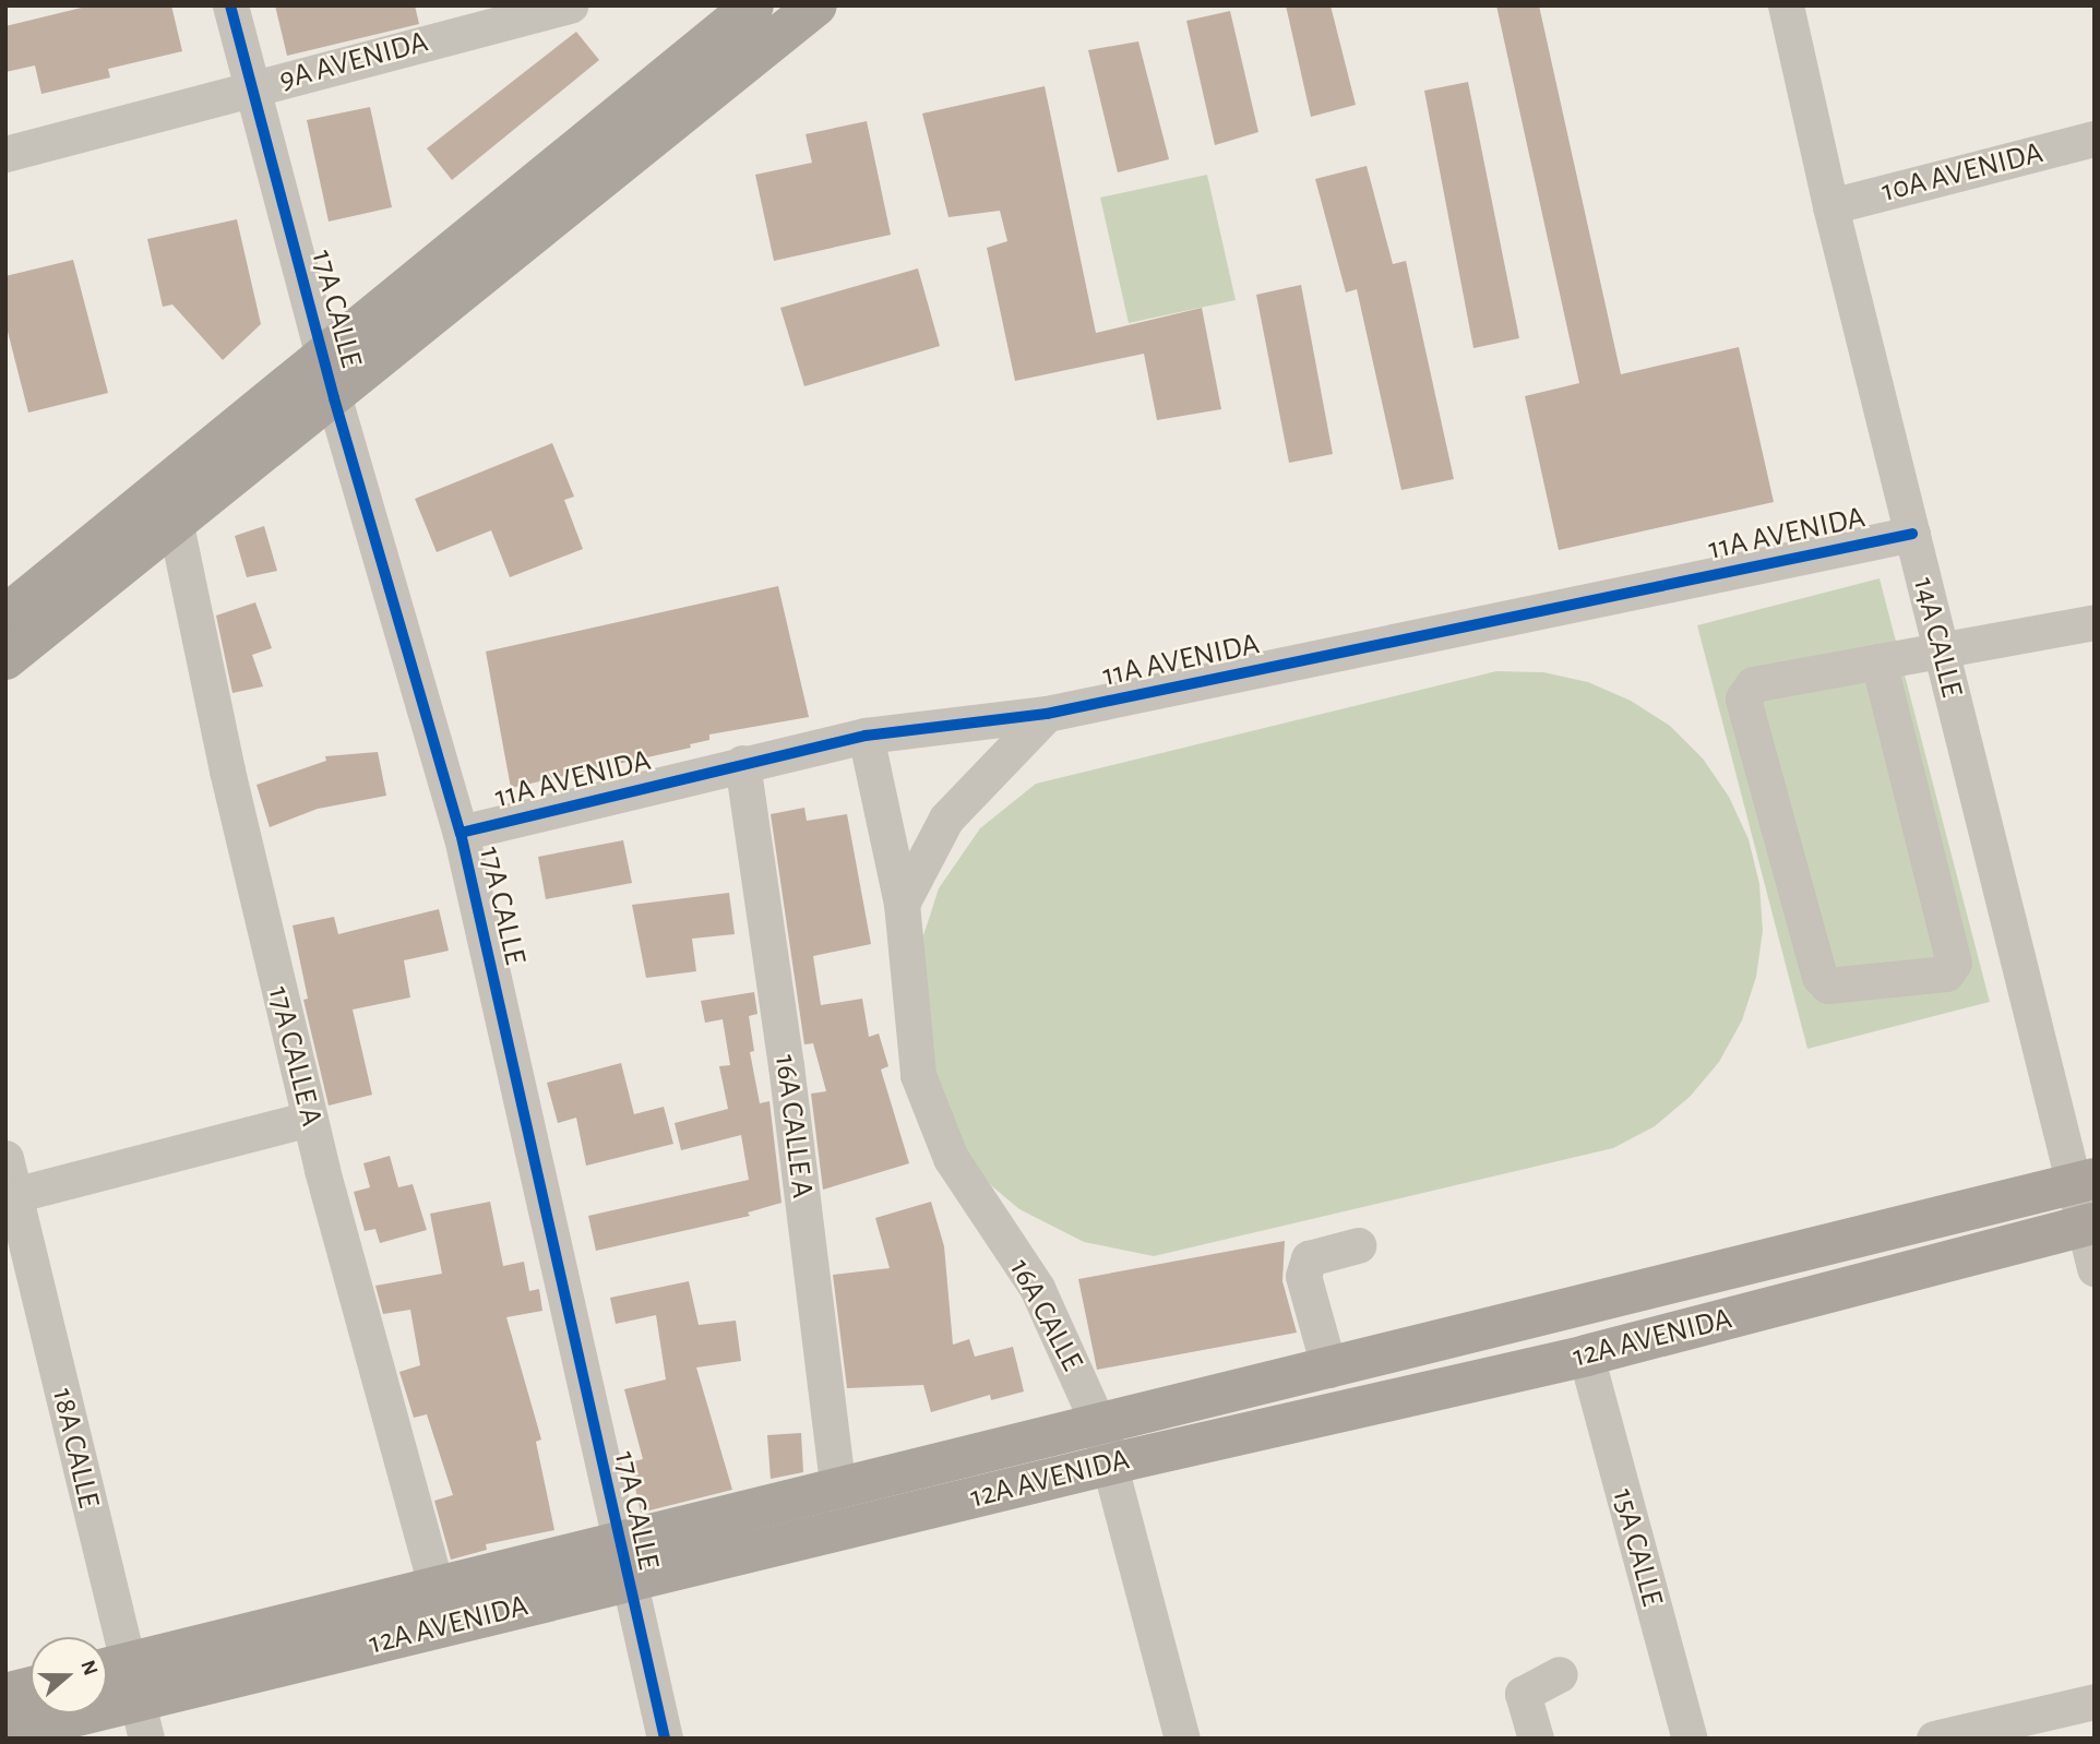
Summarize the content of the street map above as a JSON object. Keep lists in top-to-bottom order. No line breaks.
{"streets":{"main road":["12A AVENIDA"],"street":["9A AVENIDA","10A AVENIDA","17A CALLE","11A AVENIDA","14A CALLE","17A CALLE A","16A CALLE A","16A CALLE","18A CALLE","15A CALLE"]},"crossings":[["9A AVENIDA","17A CALLE"],["10A AVENIDA","14A CALLE"],["17A CALLE","11A AVENIDA"],["17A CALLE","12A AVENIDA"],["11A AVENIDA","14A CALLE"],["11A AVENIDA","16A CALLE A"],["11A AVENIDA","16A CALLE"],["14A CALLE","12A AVENIDA"],["17A CALLE A","12A AVENIDA"],["16A CALLE A","12A AVENIDA"],["16A CALLE","12A AVENIDA"],["12A AVENIDA","18A CALLE"],["12A AVENIDA","15A CALLE"]],"north":"right"}
